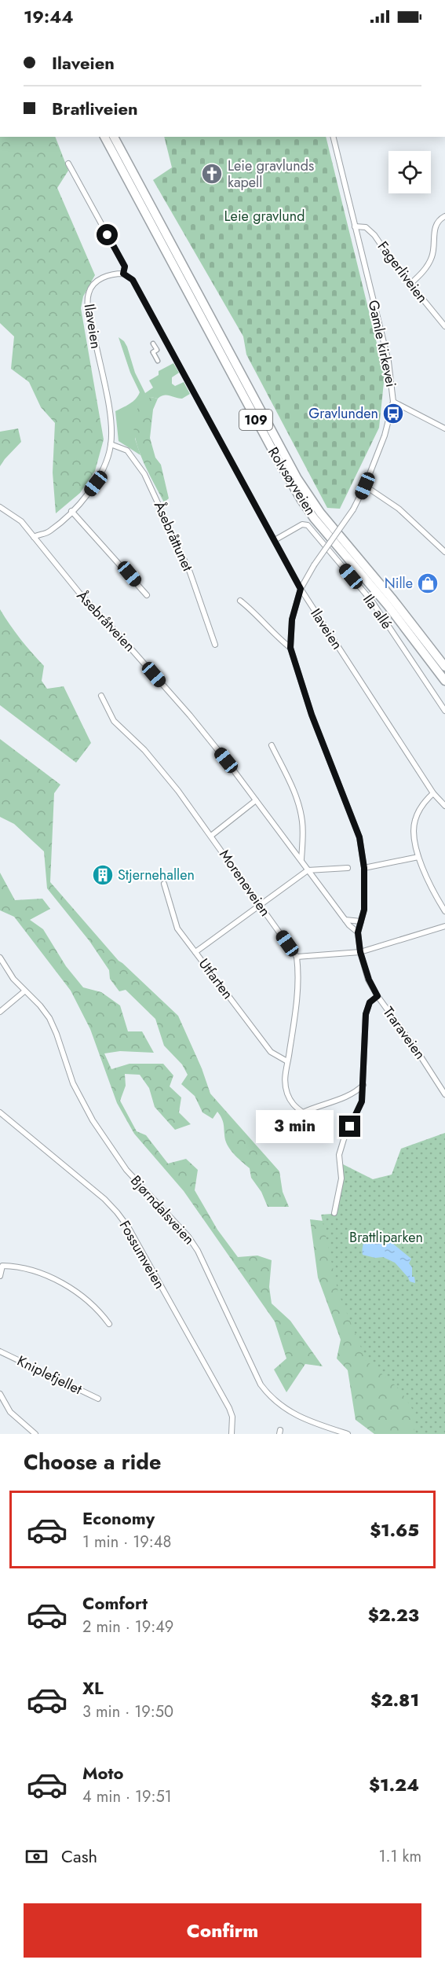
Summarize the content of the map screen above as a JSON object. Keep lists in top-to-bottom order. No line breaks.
{"streets":{"main road":["109","Rolvsøyveien"],"street":["Fagerliveien","Ilaveien","Gamle kirkevei","Åsebråttunet","Ila allé","Åsebråtveien","Moreneveien","Utfarten","Traraveien","Bjørndalsveien","Fossumveien","Kniplefjellet"]},"crossings":[["Fagerliveien","Gamle kirkevei"],["Ilaveien","Gamle kirkevei"],["Ilaveien","Åsebråttunet"],["Ilaveien","Ila allé"],["Ilaveien","Åsebråtveien"],["Ilaveien","Traraveien"],["Gamle kirkevei","Traraveien"],["Åsebråtveien","Traraveien"]],"parks":["Leie gravlund","Brattliparken"],"places":{"church":["Leie gravlunds kapell"],"bus stop":["Gravlunden"],"shop":["Nille"],"building":["Stjernehallen"]},"page":{"status":"19:44","banner":["Ilaveien","Bratliveien"],"bubble":"3 min","heading":"Choose a ride","list":[{"name":"Economy","note":"1 min · 19:48","value":"$1.65"},{"name":"Comfort","note":"2 min · 19:49","value":"$2.23"},{"name":"XL","note":"3 min · 19:50","value":"$2.81"},{"name":"Moto","note":"4 min · 19:51","value":"$1.24"}],"pay":["Cash","1.1 km"],"buttons":"Confirm"}}
